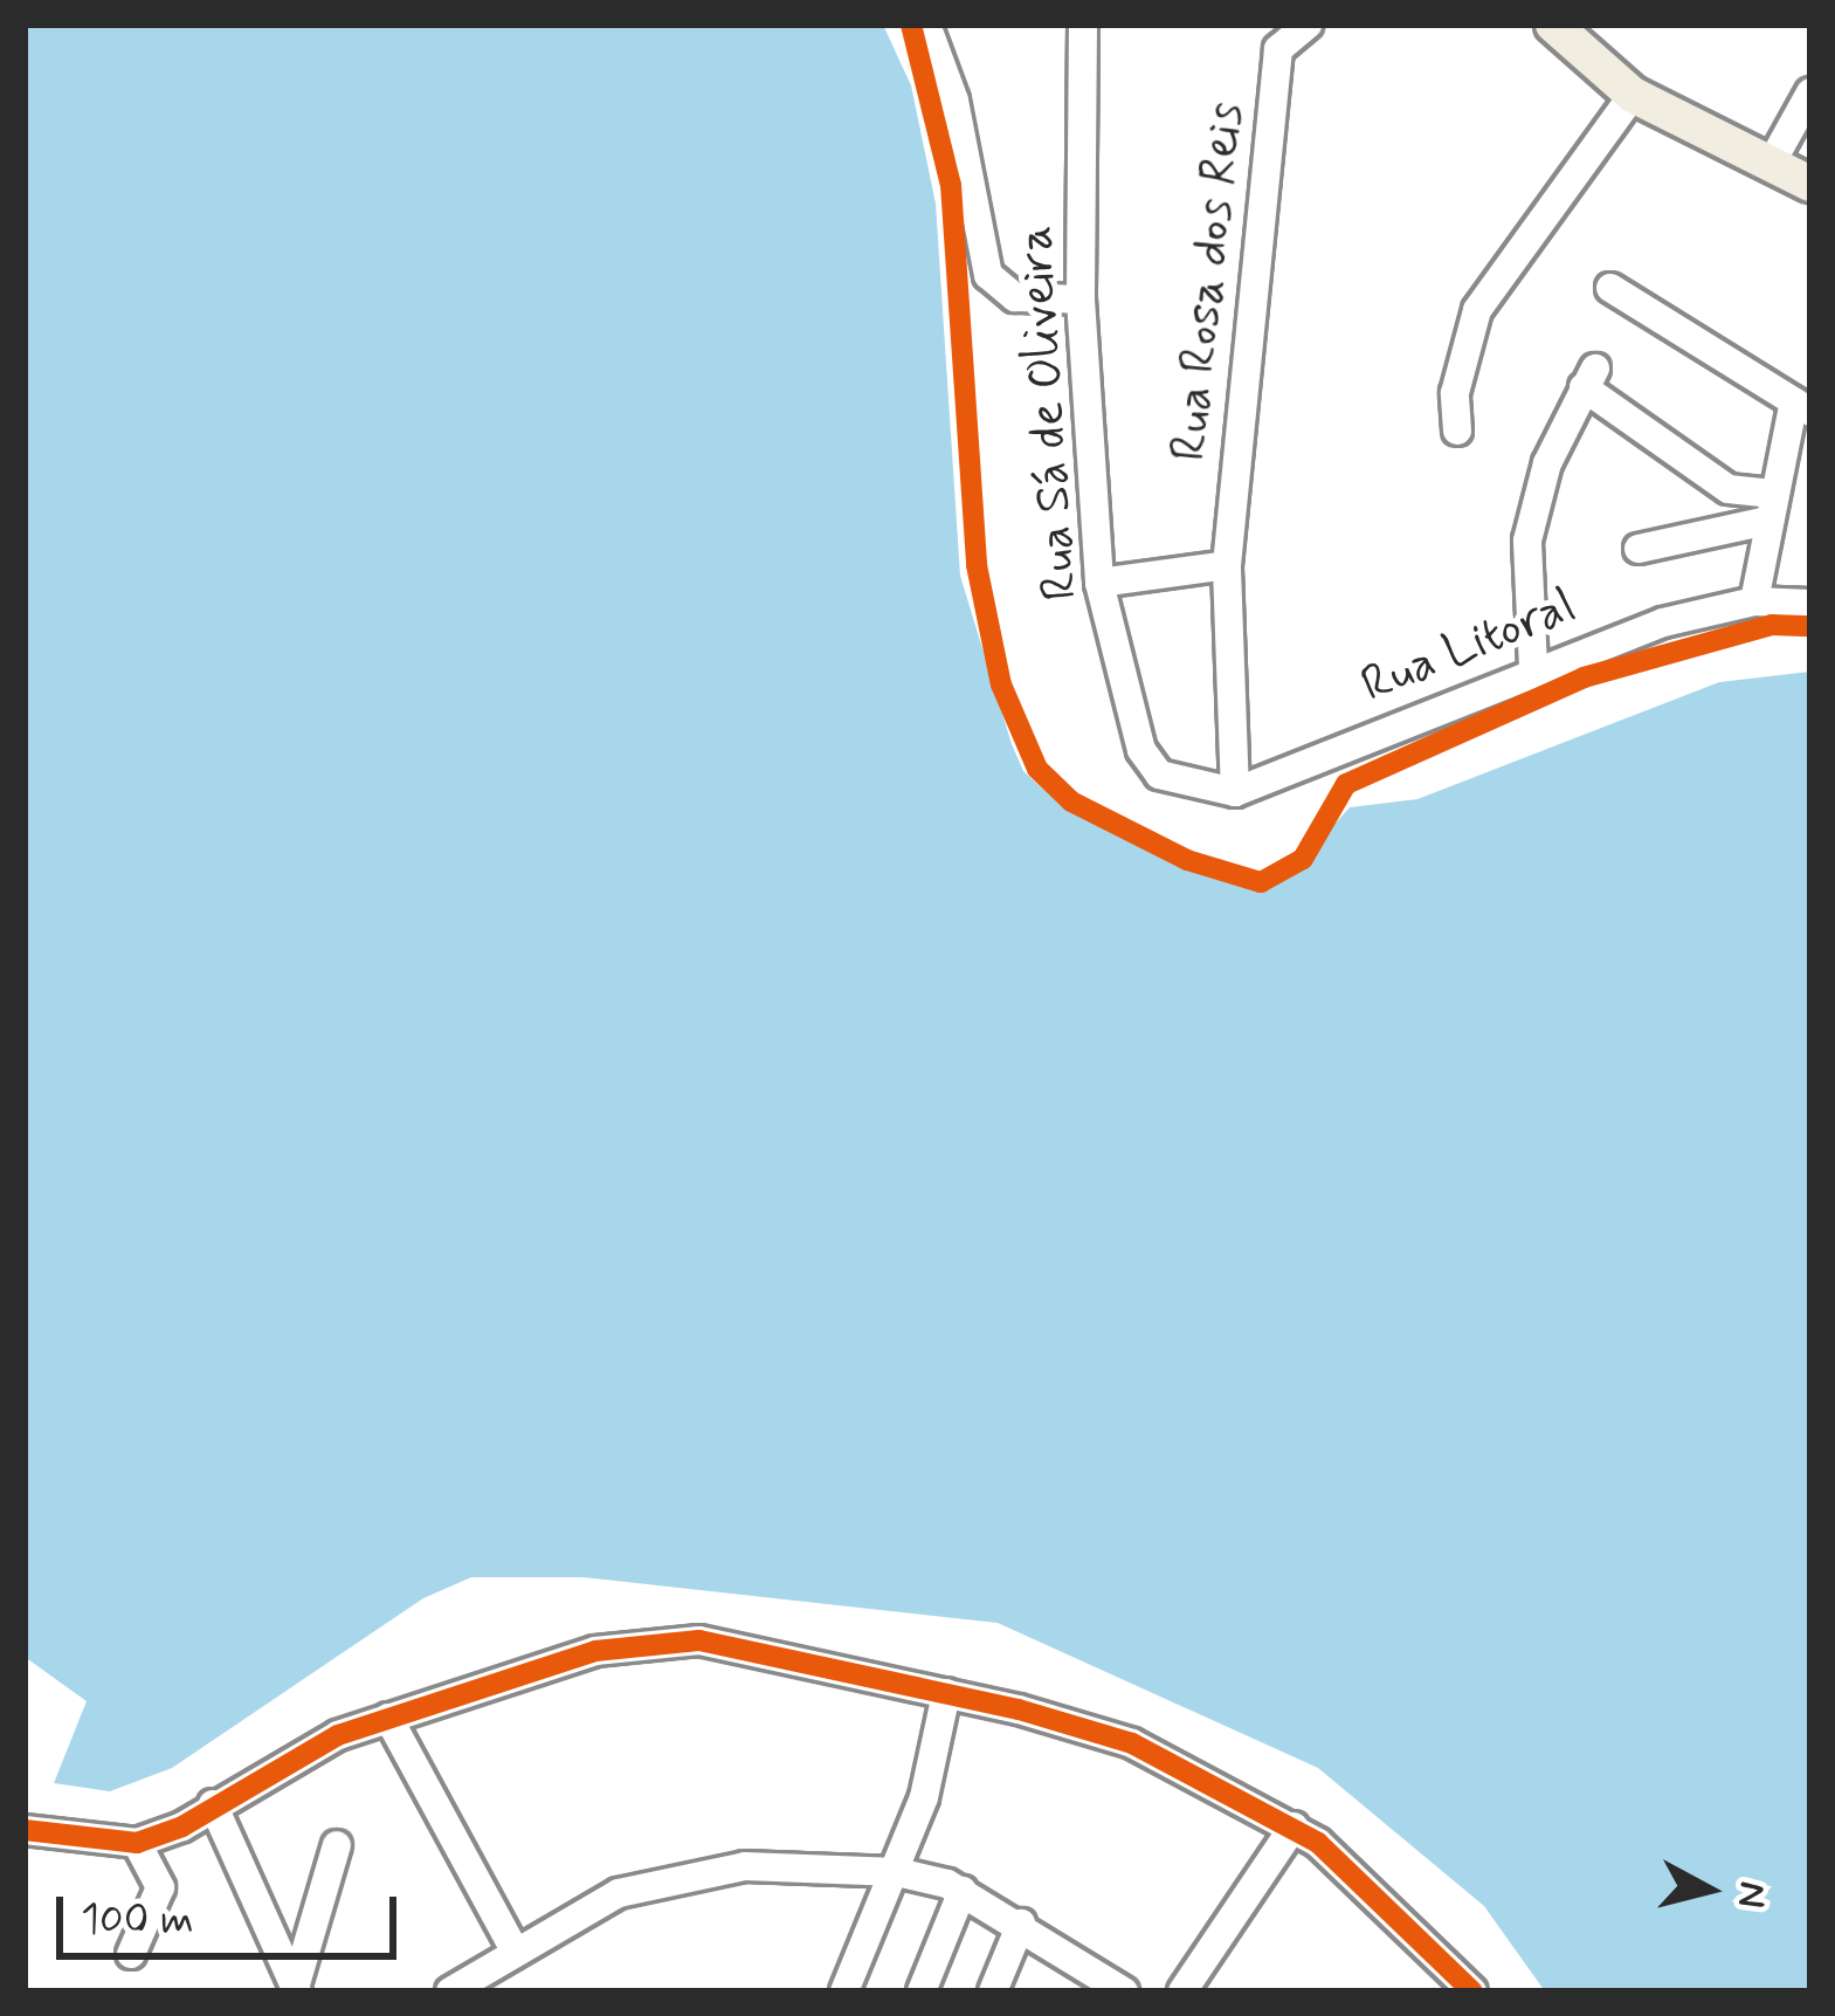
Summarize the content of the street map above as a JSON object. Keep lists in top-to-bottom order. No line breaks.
{"streets":{"street":["Rua Rosa dos Reis","Rua Sá de Oliveira","Rua Litoral"]},"crossings":[["Rua Rosa dos Reis","Rua Sá de Oliveira"],["Rua Rosa dos Reis","Rua Litoral"],["Rua Sá de Oliveira","Rua Litoral"]],"scale_bar":"100 m","north":"right"}
